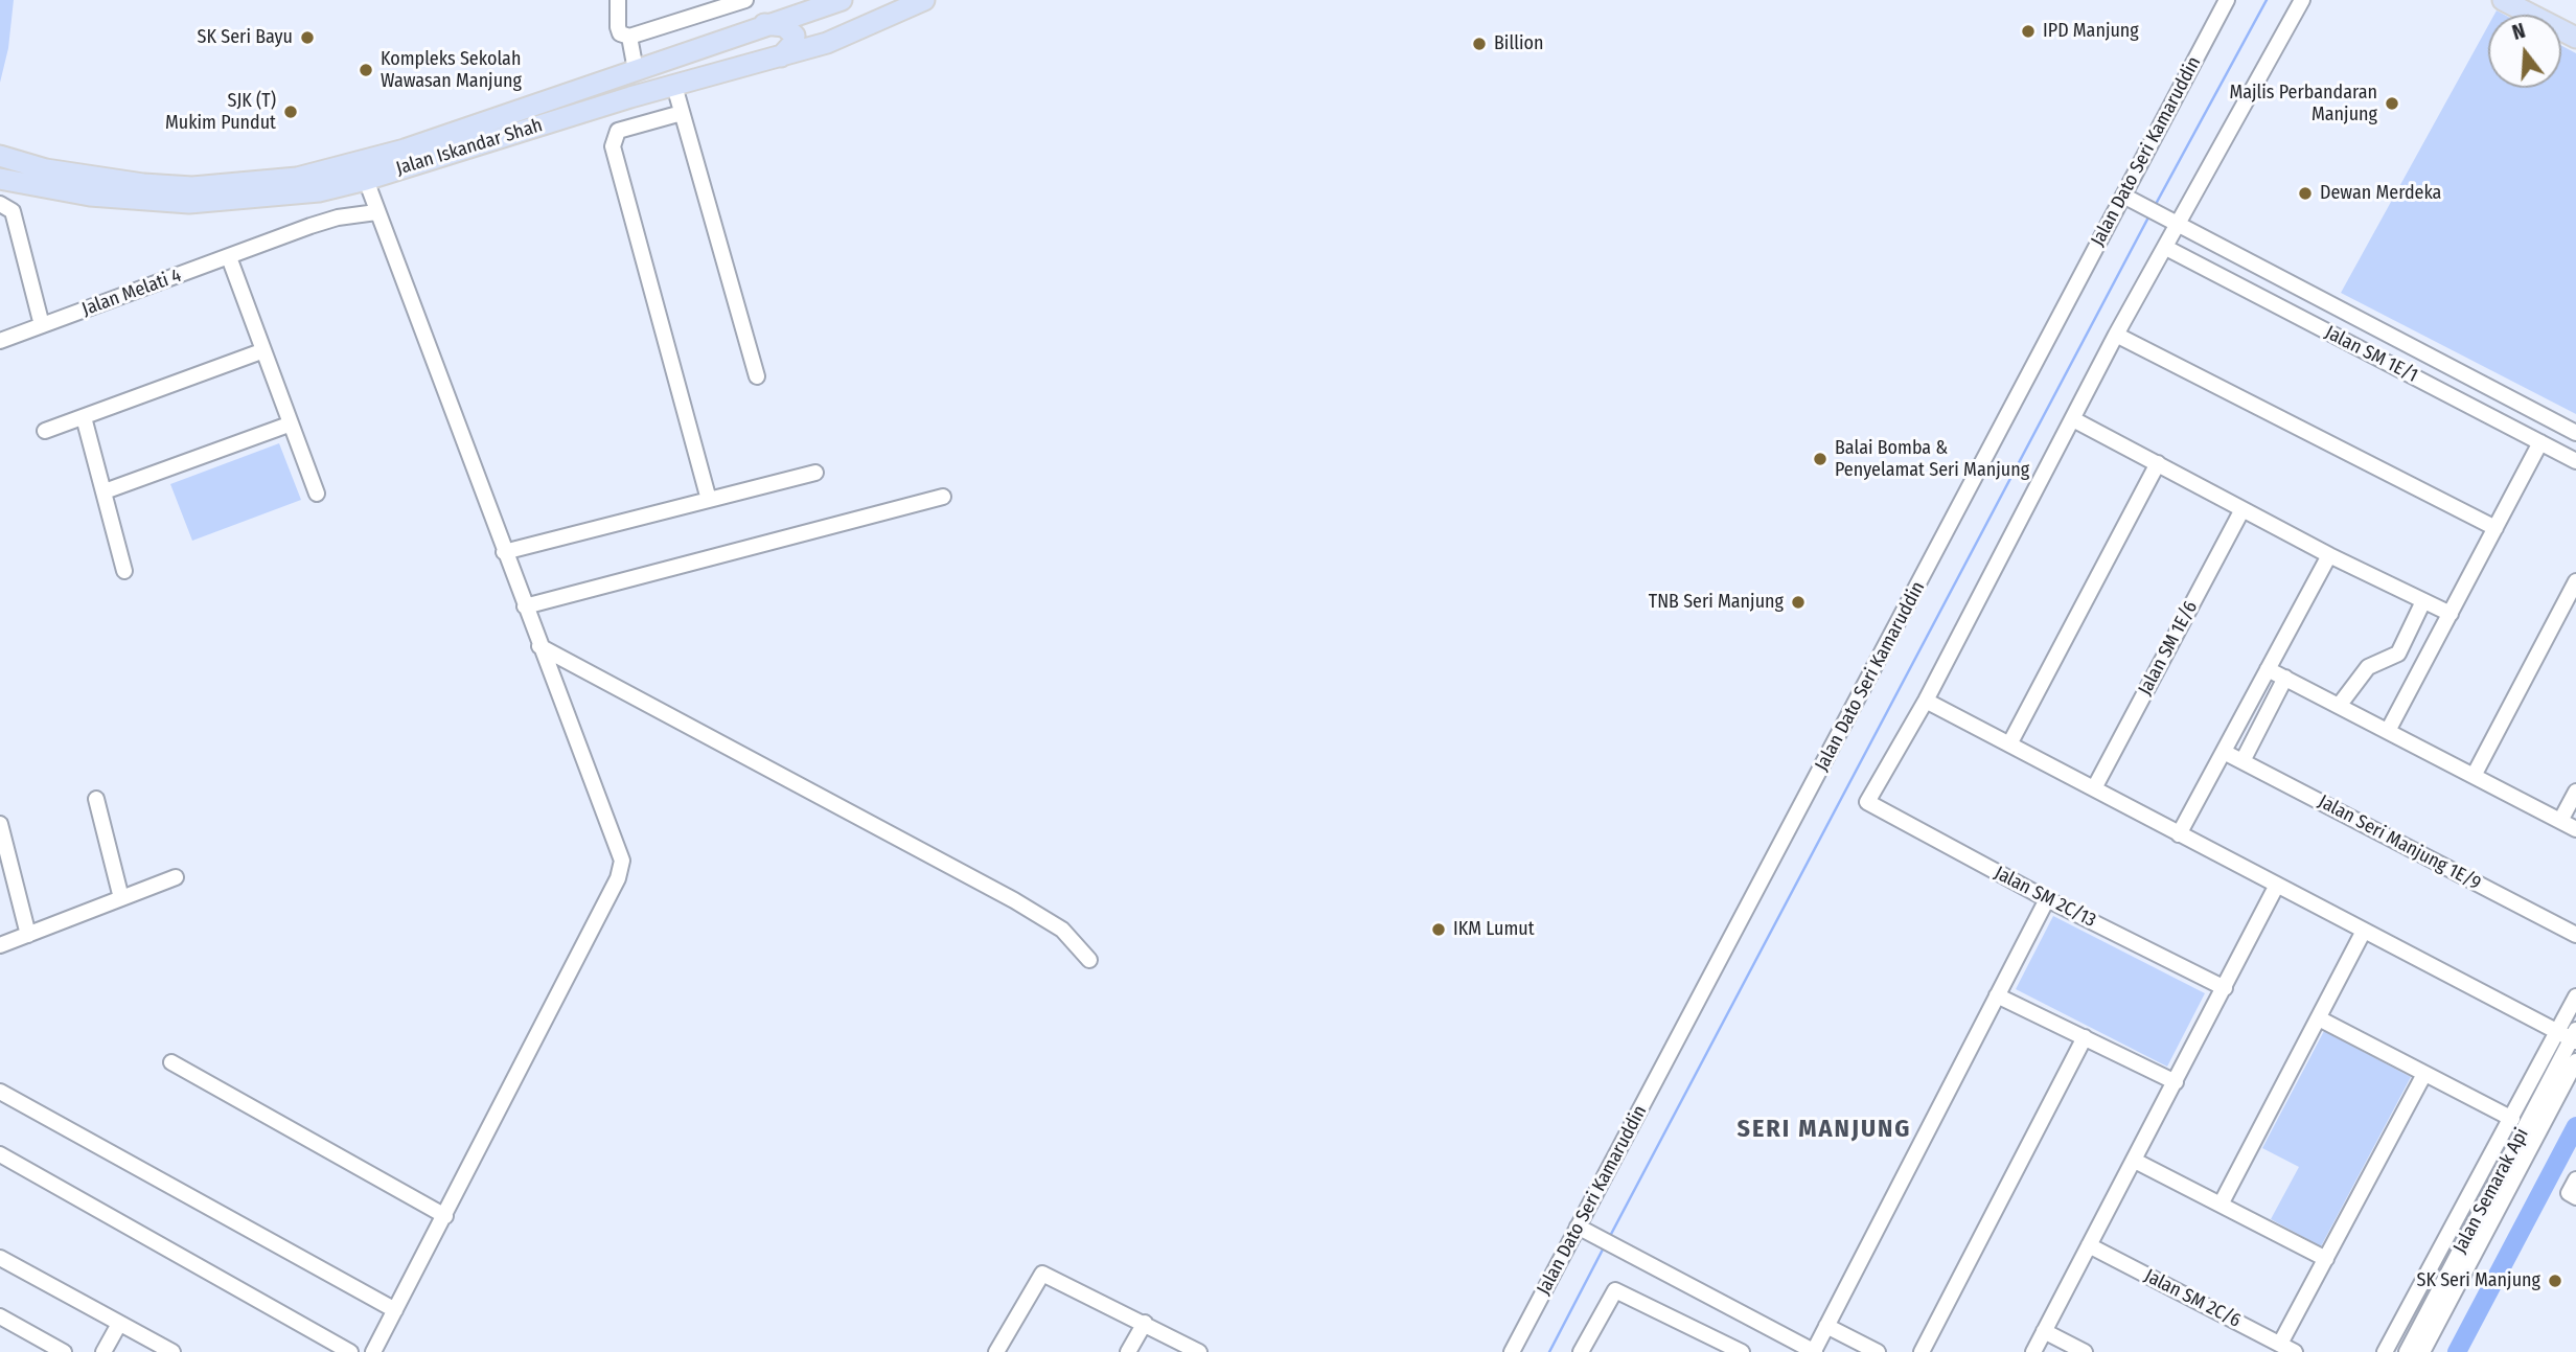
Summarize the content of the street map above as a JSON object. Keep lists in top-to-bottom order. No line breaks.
{"streets":{"main road":["Jalan Iskandar Shah"],"street":["Jalan Dato Seri Kamaruddin","Jalan Melati 4","Jalan SM 1E/1","Jalan SM 1E/6","Jalan Seri Manjung 1E/9","Jalan SM 2C/13","Jalan Semarak Api","Jalan SM 2C/6"]},"districts":["SERI MANJUNG"],"places":["IPD Manjung","SK Seri Bayu","Billion","Kompleks Sekolah Wawasan Manjung","Majlis Perbandaran Manjung","SJK (T) Mukim Pundut","Dewan Merdeka","Balai Bomba & Penyelamat Seri Manjung","TNB Seri Manjung","IKM Lumut","SK Seri Manjung"],"north":"top"}
